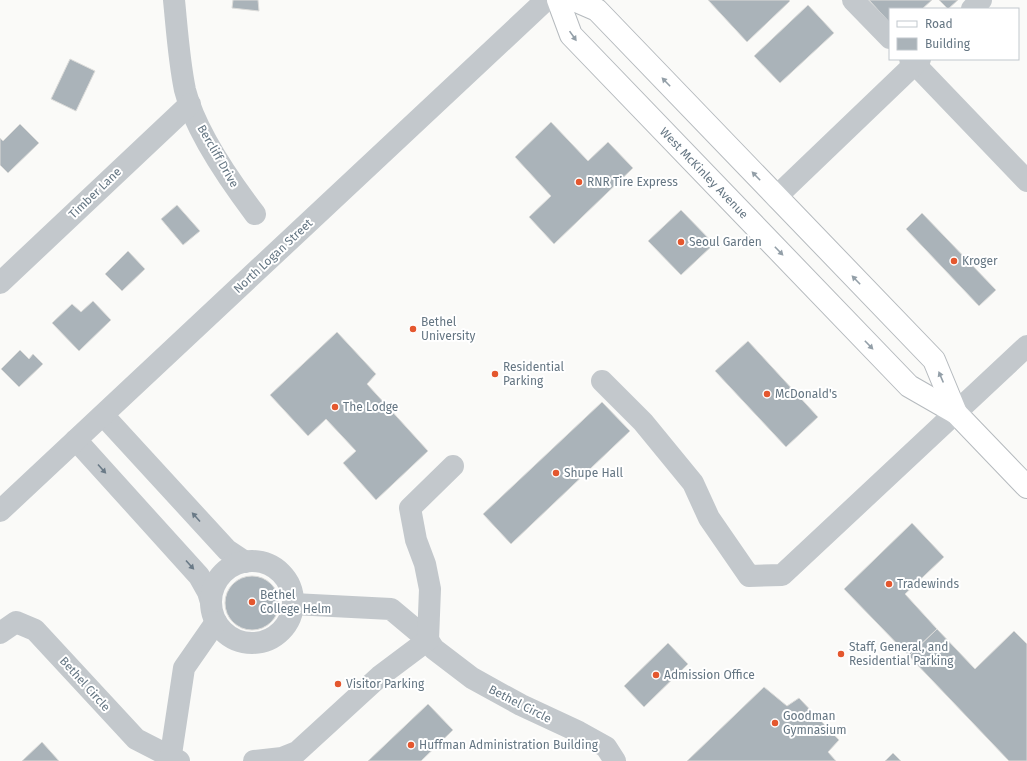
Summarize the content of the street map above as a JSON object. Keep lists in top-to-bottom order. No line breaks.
{"streets":{"main road":["West McKinley Avenue"],"street":["Bercliff Drive","Timber Lane","North Logan Street","Bethel Circle"]},"crossings":[["Bercliff Drive","Timber Lane"]],"places":["RNR Tire Express","Seoul Garden","Kroger","Bethel University","Residential Parking","McDonald's","The Lodge","Shupe Hall","Tradewinds","Bethel College Helm","Staff, General, and Residential Parking","Admission Office","Visitor Parking","Goodman Gymnasium","Huffman Administration Building"],"legend":["Road","Building"]}
